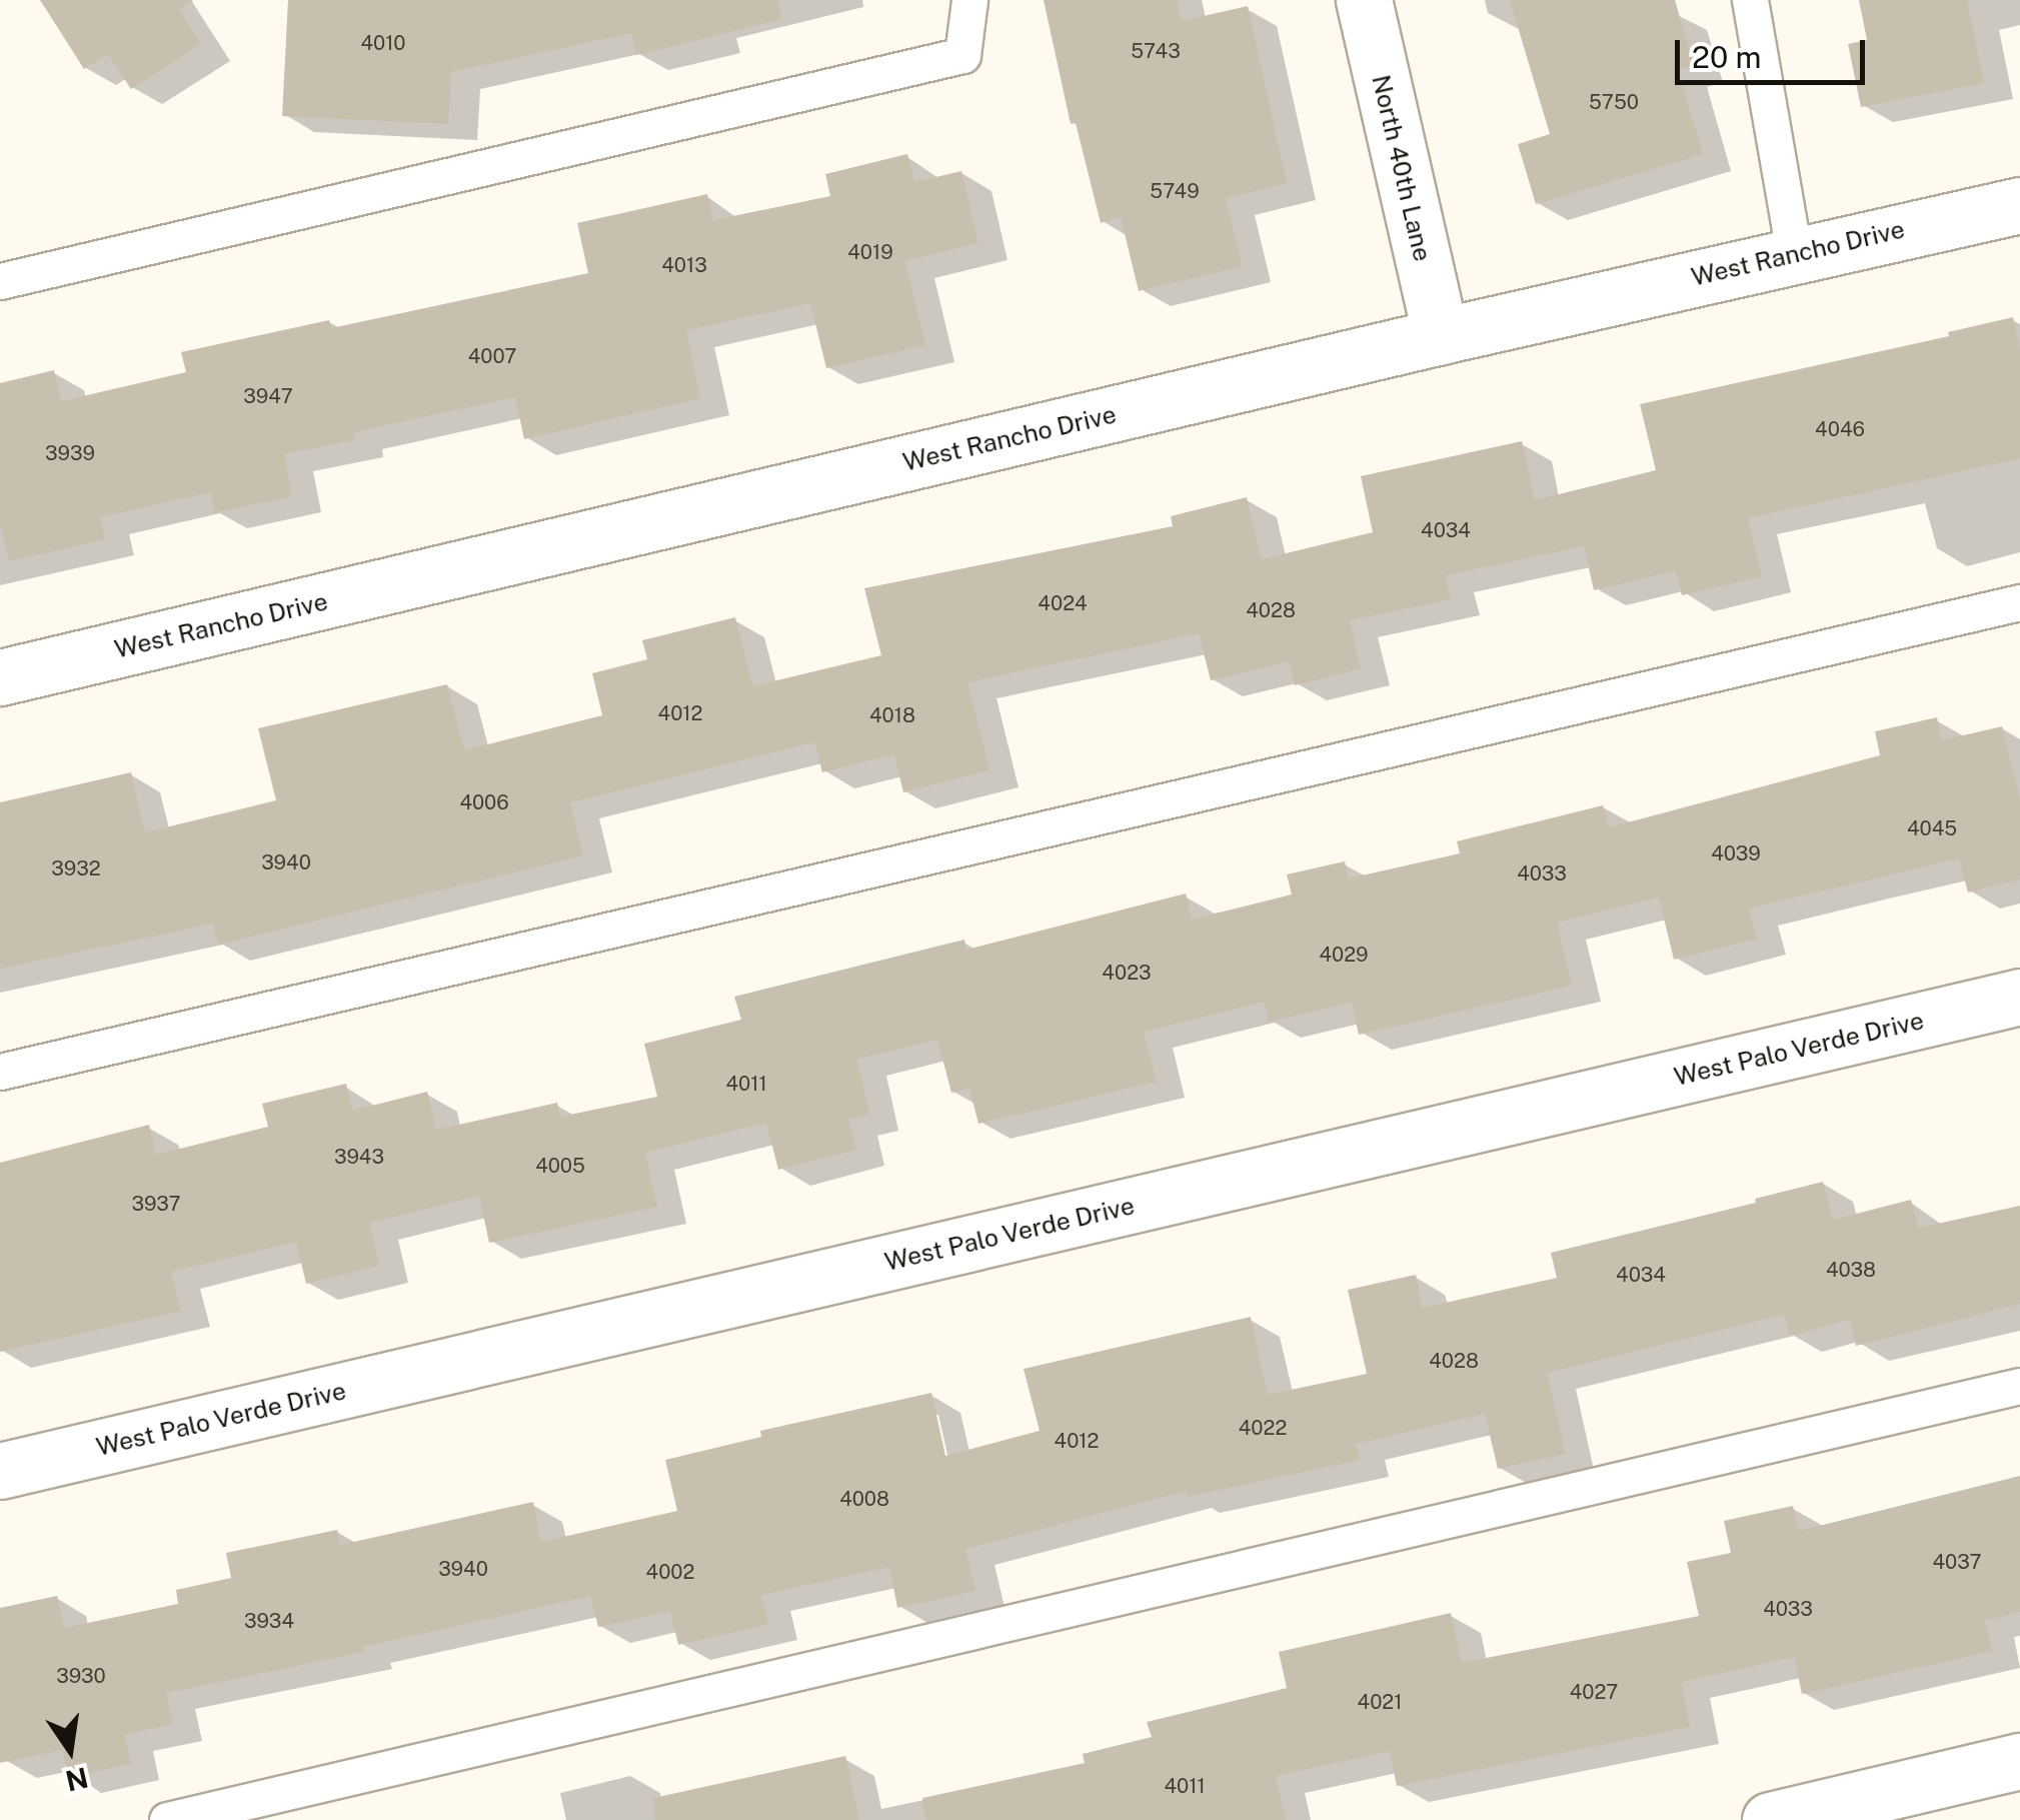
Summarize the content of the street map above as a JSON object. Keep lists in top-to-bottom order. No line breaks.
{"streets":{"street":["North 40th Lane","West Rancho Drive","West Palo Verde Drive"]},"crossings":[["North 40th Lane","West Rancho Drive"]],"house_numbers":["4010","5743","5750","5749","4019","4013","4007","3947","4046","3939","4034","4024","4028","4012","4018","4006","4045","4039","3940","3932","4033","4029","4023","4011","3943","4005","3937","4038","4034","4028","4022","4012","4008","4037","3940","4002","4033","3934","3930","4027","4021","4011"],"scale_bar":"20 m","north":"bottom"}
